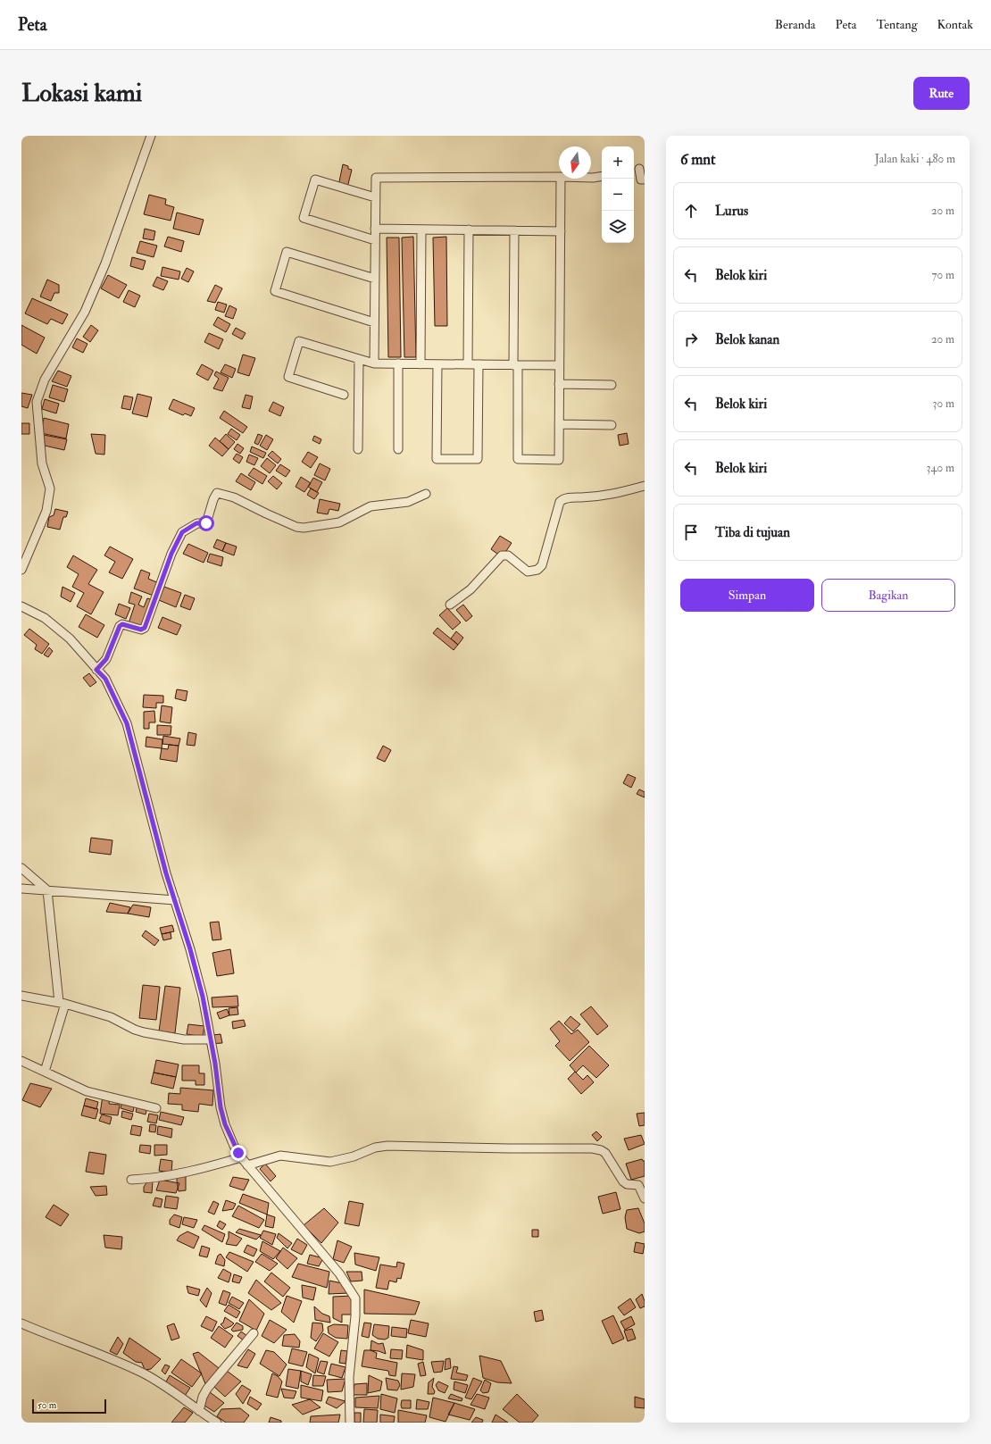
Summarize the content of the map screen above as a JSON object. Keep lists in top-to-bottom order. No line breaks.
{"scale_bar":"50 m","north":"bottom","page":{"header":"Peta","nav":["Beranda","Peta","Tentang","Kontak"],"buttons":["Rute",["Simpan","Bagikan"]],"title":"Lokasi kami","heading":["6 mnt","Jalan kaki · 480 m"],"map_buttons":["+","−"],"list":[["Lurus","20 m"],["Belok kiri","70 m"],["Belok kanan","20 m"],["Belok kiri","30 m"],["Belok kiri","340 m"],"Tiba di tujuan"],"scale":"50 m"}}
